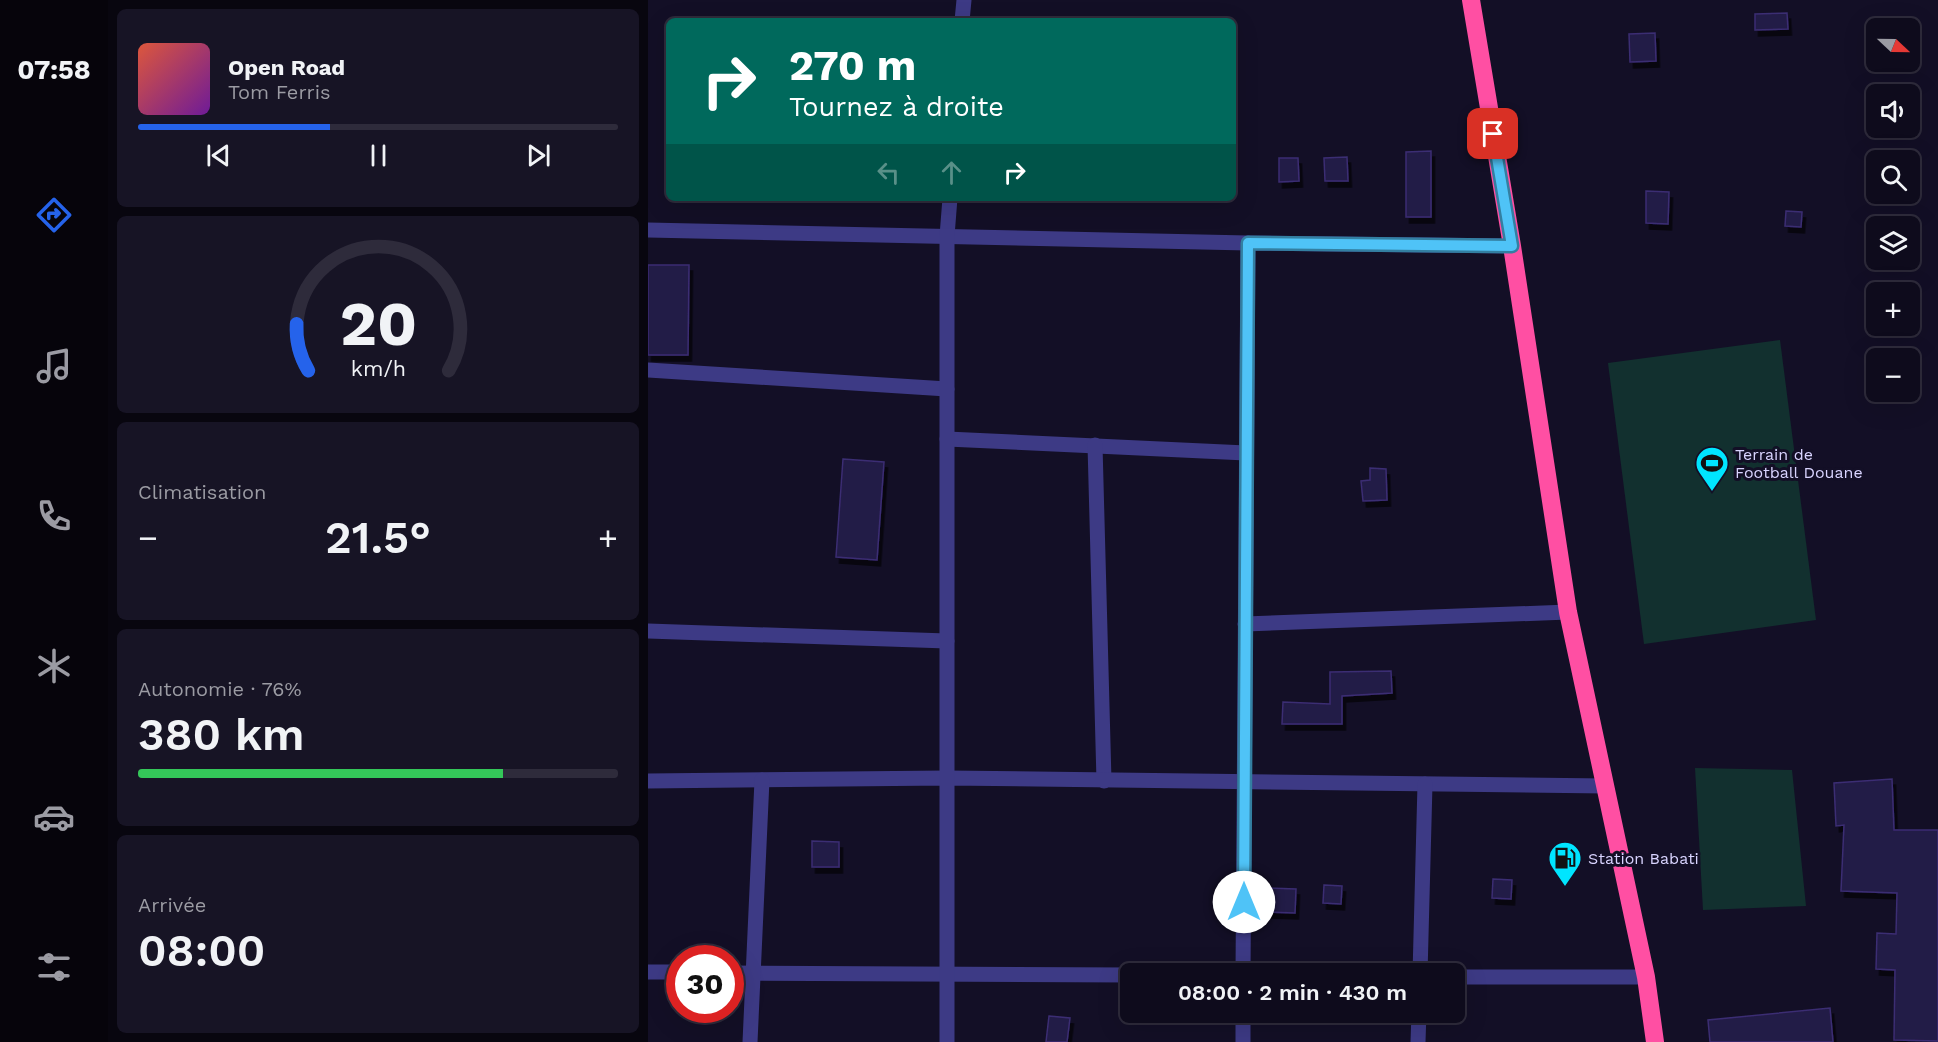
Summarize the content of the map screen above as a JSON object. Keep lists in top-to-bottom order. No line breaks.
{"places":{"sports":["Terrain de Football Douane"],"fuel station":["Station Babati"]},"north":"right","page":{"tabs":"07:58","map_buttons":["+","−"],"turn":["270 m","Tournez à droite"],"song":["Open Road","Tom Ferris"],"tile":["Climatisation",["Autonomie · 76%","380 km"],["Arrivée","08:00"]],"heat":["−","21.5°","+"],"limit":"30","trip":"08:00 · 2 min · 430 m","gauge":["20","km/h"]}}
